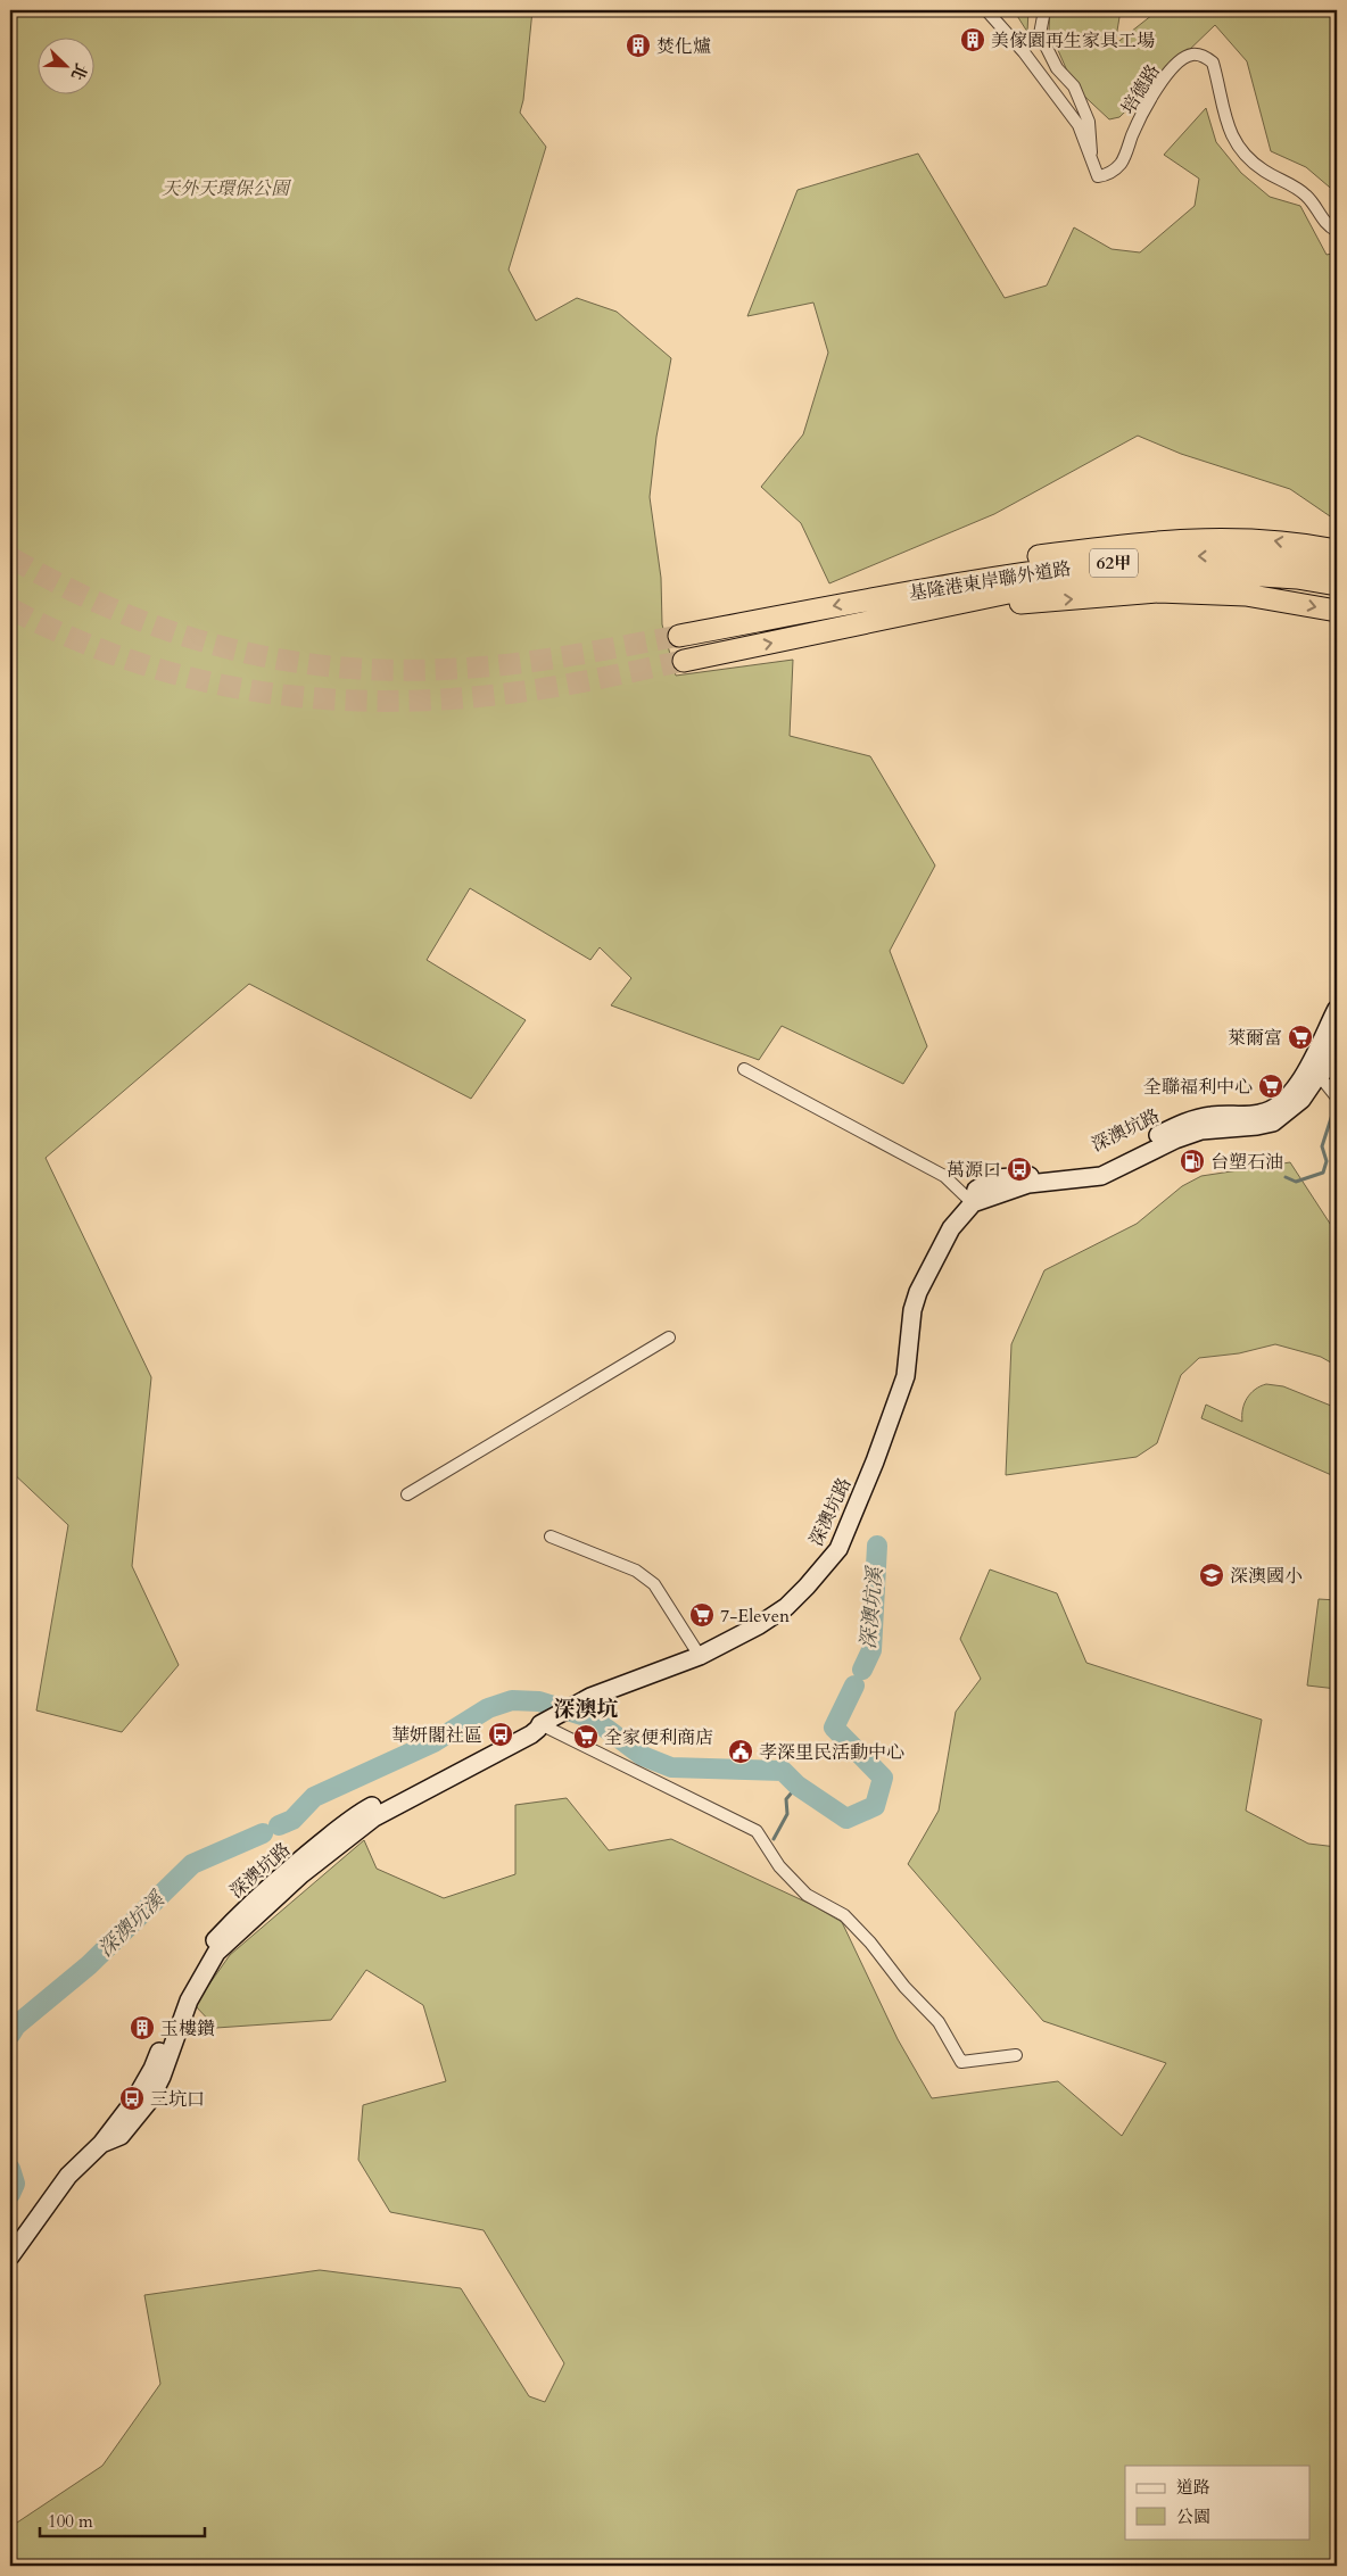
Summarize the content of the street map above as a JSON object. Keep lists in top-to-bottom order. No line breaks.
{"streets":{"highway":["62甲","基隆港東岸聯外道路"],"main road":["深澳坑路"],"street":["培德路"]},"districts":["深澳坑"],"water":["深澳坑溪"],"parks":["天外天環保公園"],"places":{"building":["美傢園再生家具工場","焚化爐","玉樓鑽"],"supermarket":["萊爾富","全聯福利中心","7-Eleven","全家便利商店"],"fuel station":["台塑石油"],"bus stop":["萬源口","華妍閣社區","三坑口"],"school or university":["深澳國小"],"public building":["孝深里民活動中心"]},"legend":["道路","公園"],"scale_bar":"100 m","north":"bottom right"}
